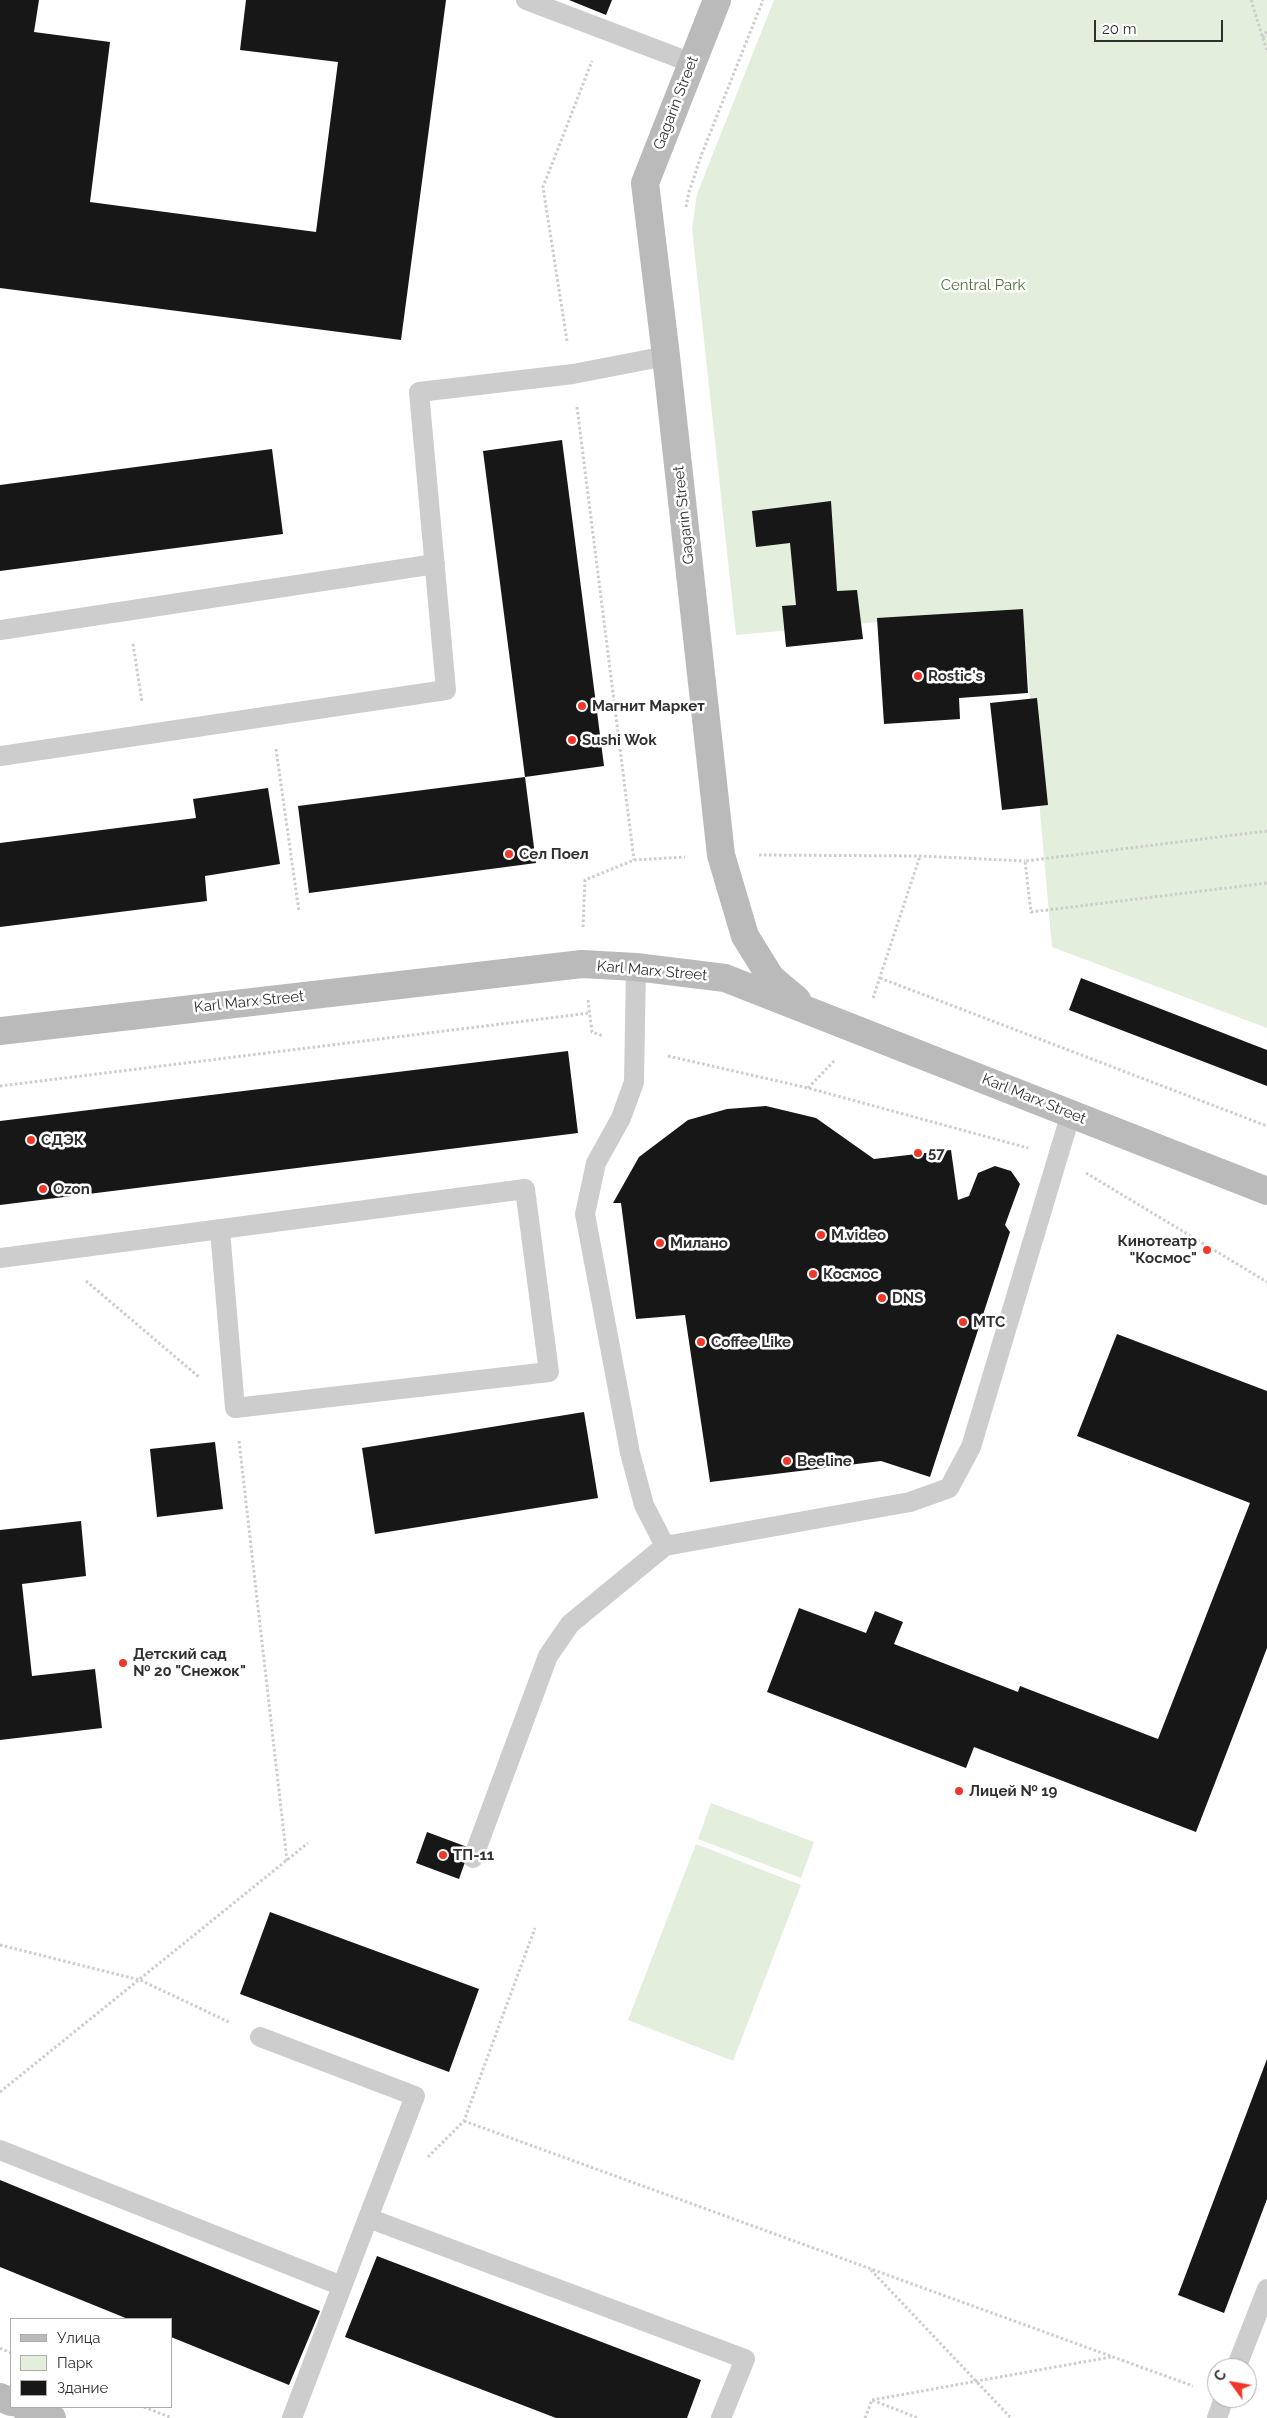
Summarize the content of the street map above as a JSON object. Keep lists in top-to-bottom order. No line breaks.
{"streets":{"main road":["Gagarin Street","Karl Marx Street"]},"crossings":[["Gagarin Street","Karl Marx Street"]],"parks":["Central Park"],"places":["Rostic's","Магнит Маркет","Sushi Wok","Сел Поел","СДЭК","57","Ozon","M.video","Милано","Кинотеатр \"Космос\"","Космос","DNS","МТС","Coffee Like","Beeline","Детский сад № 20 \"Снежок\"","Лицей № 19","ТП-11"],"legend":["Улица","Парк","Здание"],"scale_bar":"20 m","north":"top left"}
